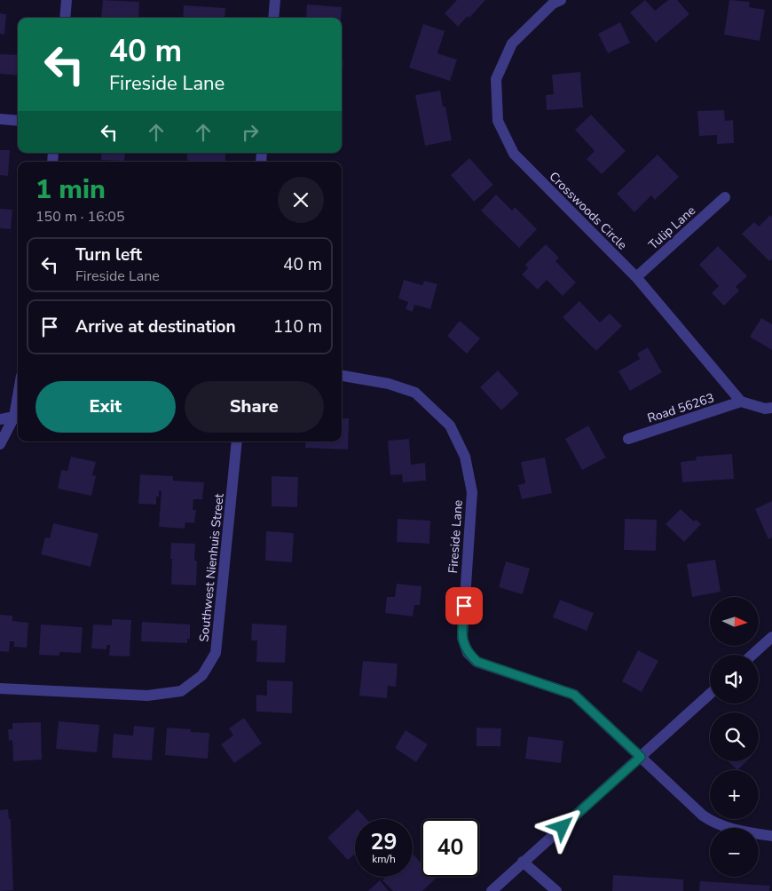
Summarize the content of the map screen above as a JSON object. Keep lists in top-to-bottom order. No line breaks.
{"streets":{"street":["Crosswoods Circle","Tulip Lane","Road 56263","Fireside Lane","Southwest Nienhuis Street"]},"crossings":[["Crosswoods Circle","Tulip Lane"],["Crosswoods Circle","Road 56263"]],"north":"right","page":{"turn":["40 m","Fireside Lane"],"heading":["1 min","150 m · 16:05"],"list":[{"name":"Turn left","note":"Fireside Lane","value":"40 m"},{"name":"Arrive at destination","value":"110 m"}],"buttons":["Exit","Share"],"map_buttons":["+","−"],"speed":"29 km/h","limit":"40"}}
